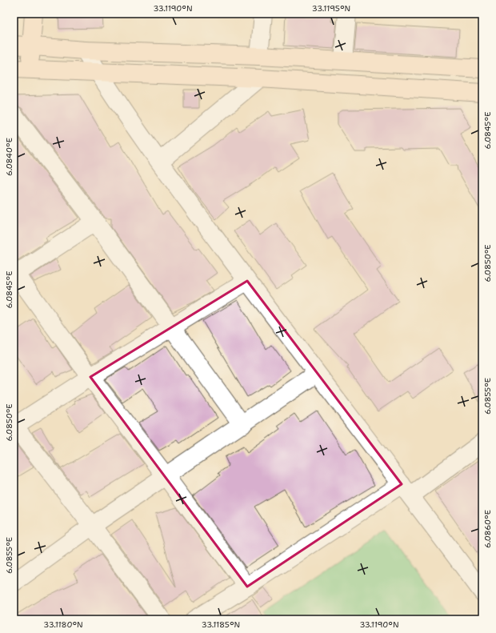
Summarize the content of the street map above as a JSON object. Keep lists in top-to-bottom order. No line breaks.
{"coordinates":["33.1190°N","33.1195°N","6.0845°E","6.0840°E","6.0850°E","6.0855°E","6.0860°E","33.1180°N","33.1185°N"]}
